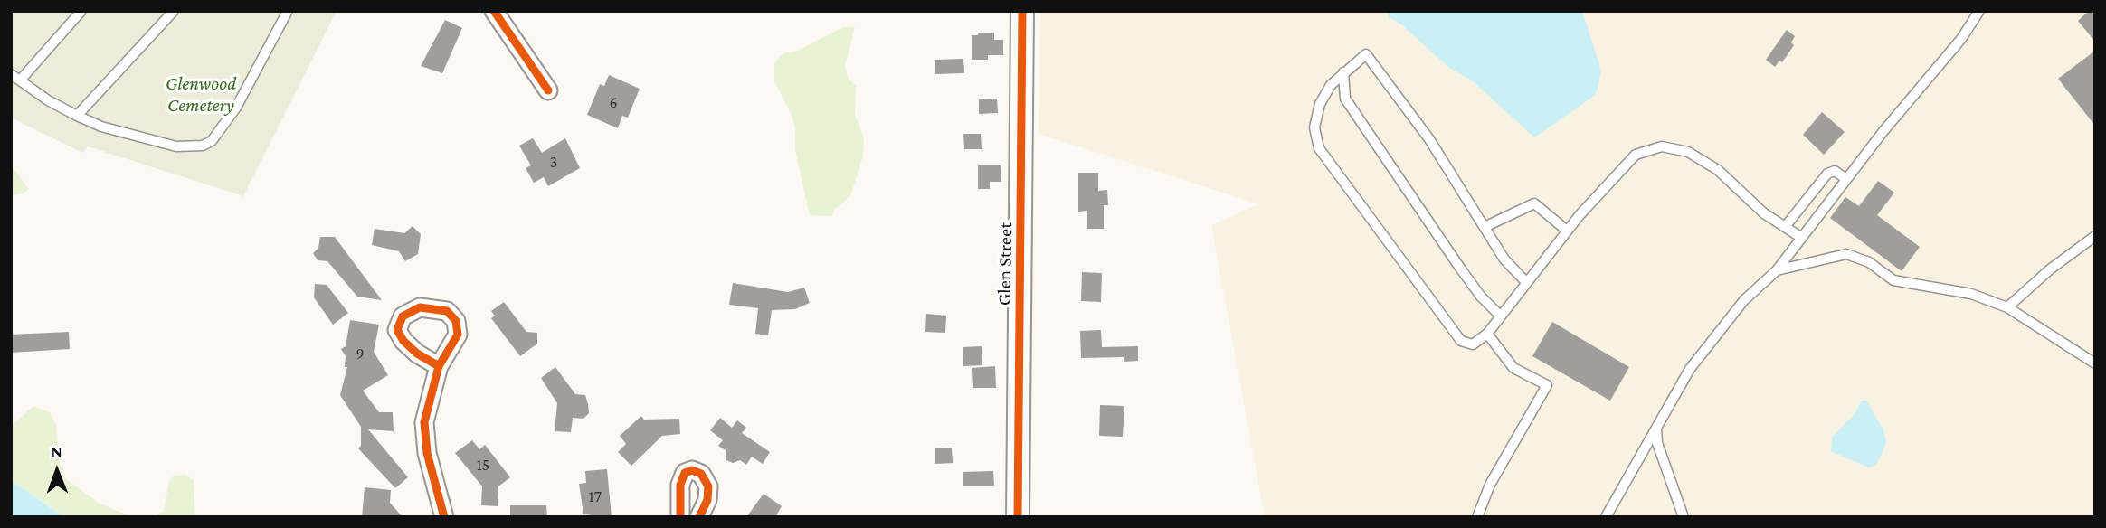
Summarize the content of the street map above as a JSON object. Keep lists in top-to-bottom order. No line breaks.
{"streets":{"street":["Glen Street"]},"parks":["Glenwood Cemetery"],"house_numbers":["6","3","9","15","17"],"north":"top"}
